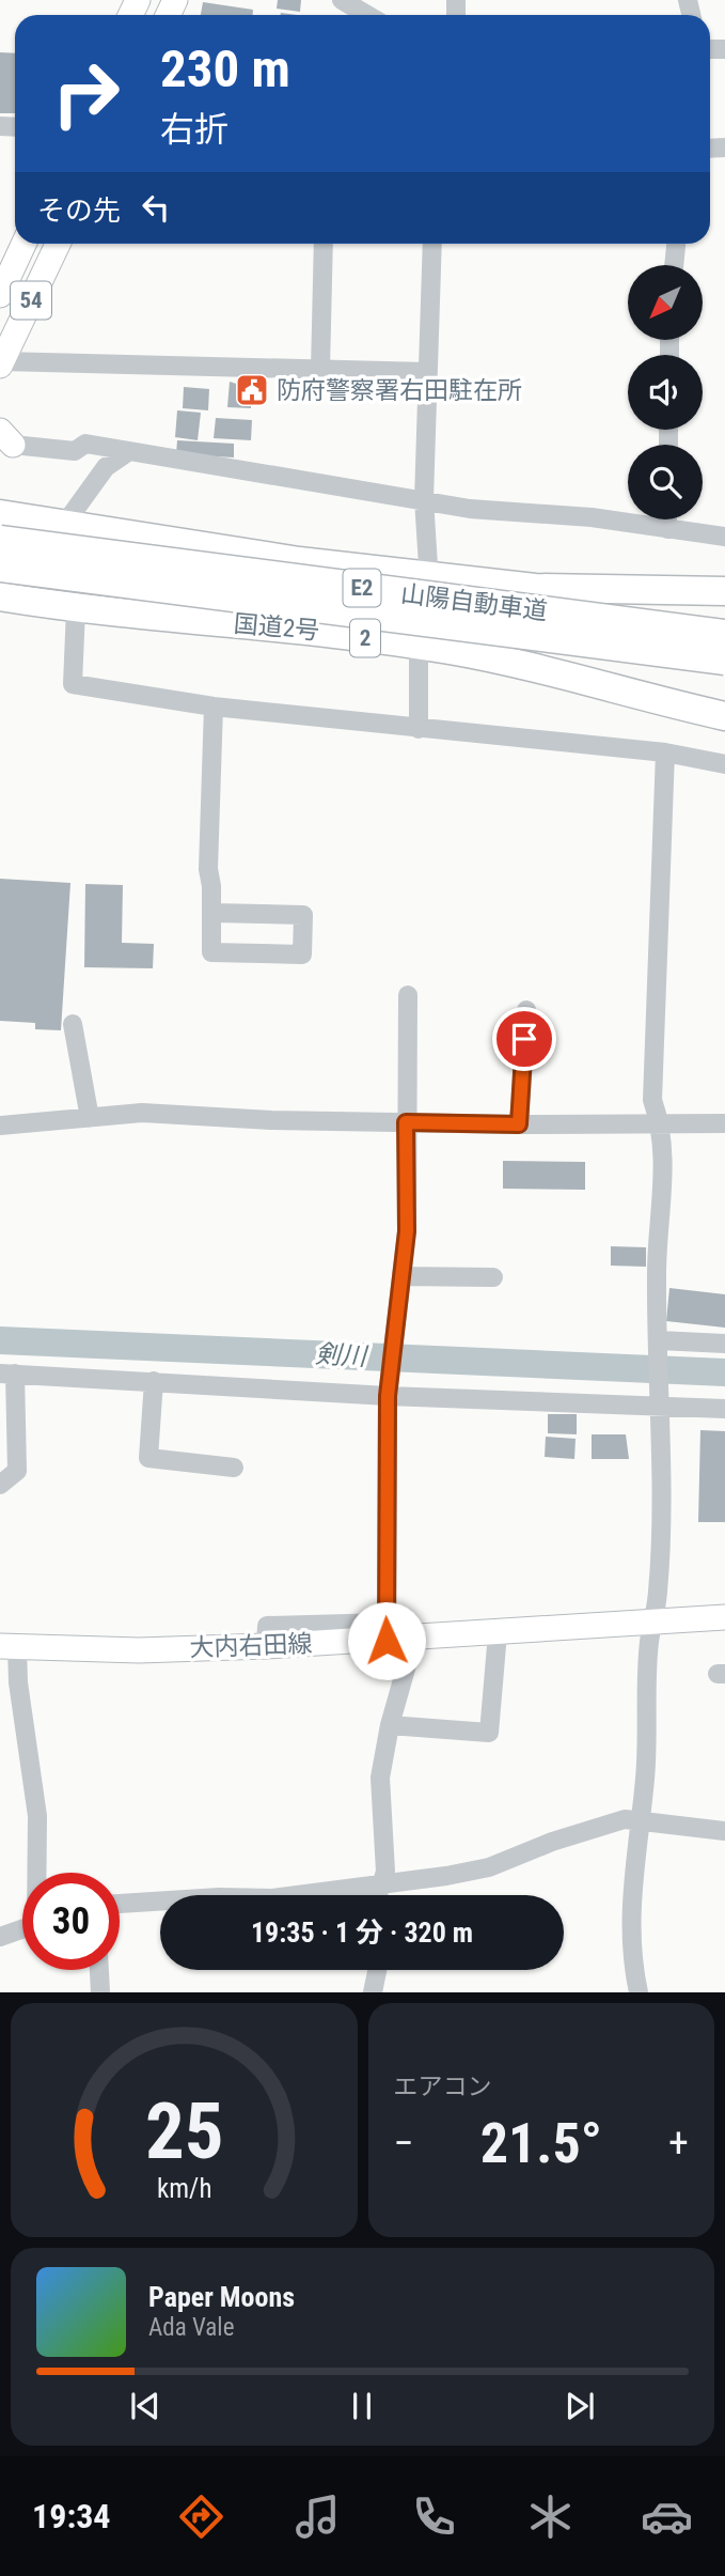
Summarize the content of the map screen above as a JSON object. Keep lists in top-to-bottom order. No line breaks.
{"streets":{"highway":["E2","山陽自動車道","国道2号","2"],"main road":["54","大内右田線"]},"water":["剣川"],"places":{"public building":["防府警察署右田駐在所"]},"north":"bottom left","page":{"turn":["230 m","右折"],"then":"その先","limit":"30","trip":"19:35 · 1 分 · 320 m","tile":"エアコン","heat":["−","21.5°","+"],"song":["Paper Moons","Ada Vale"],"tabs":"19:34","gauge":["25","km/h"]}}
